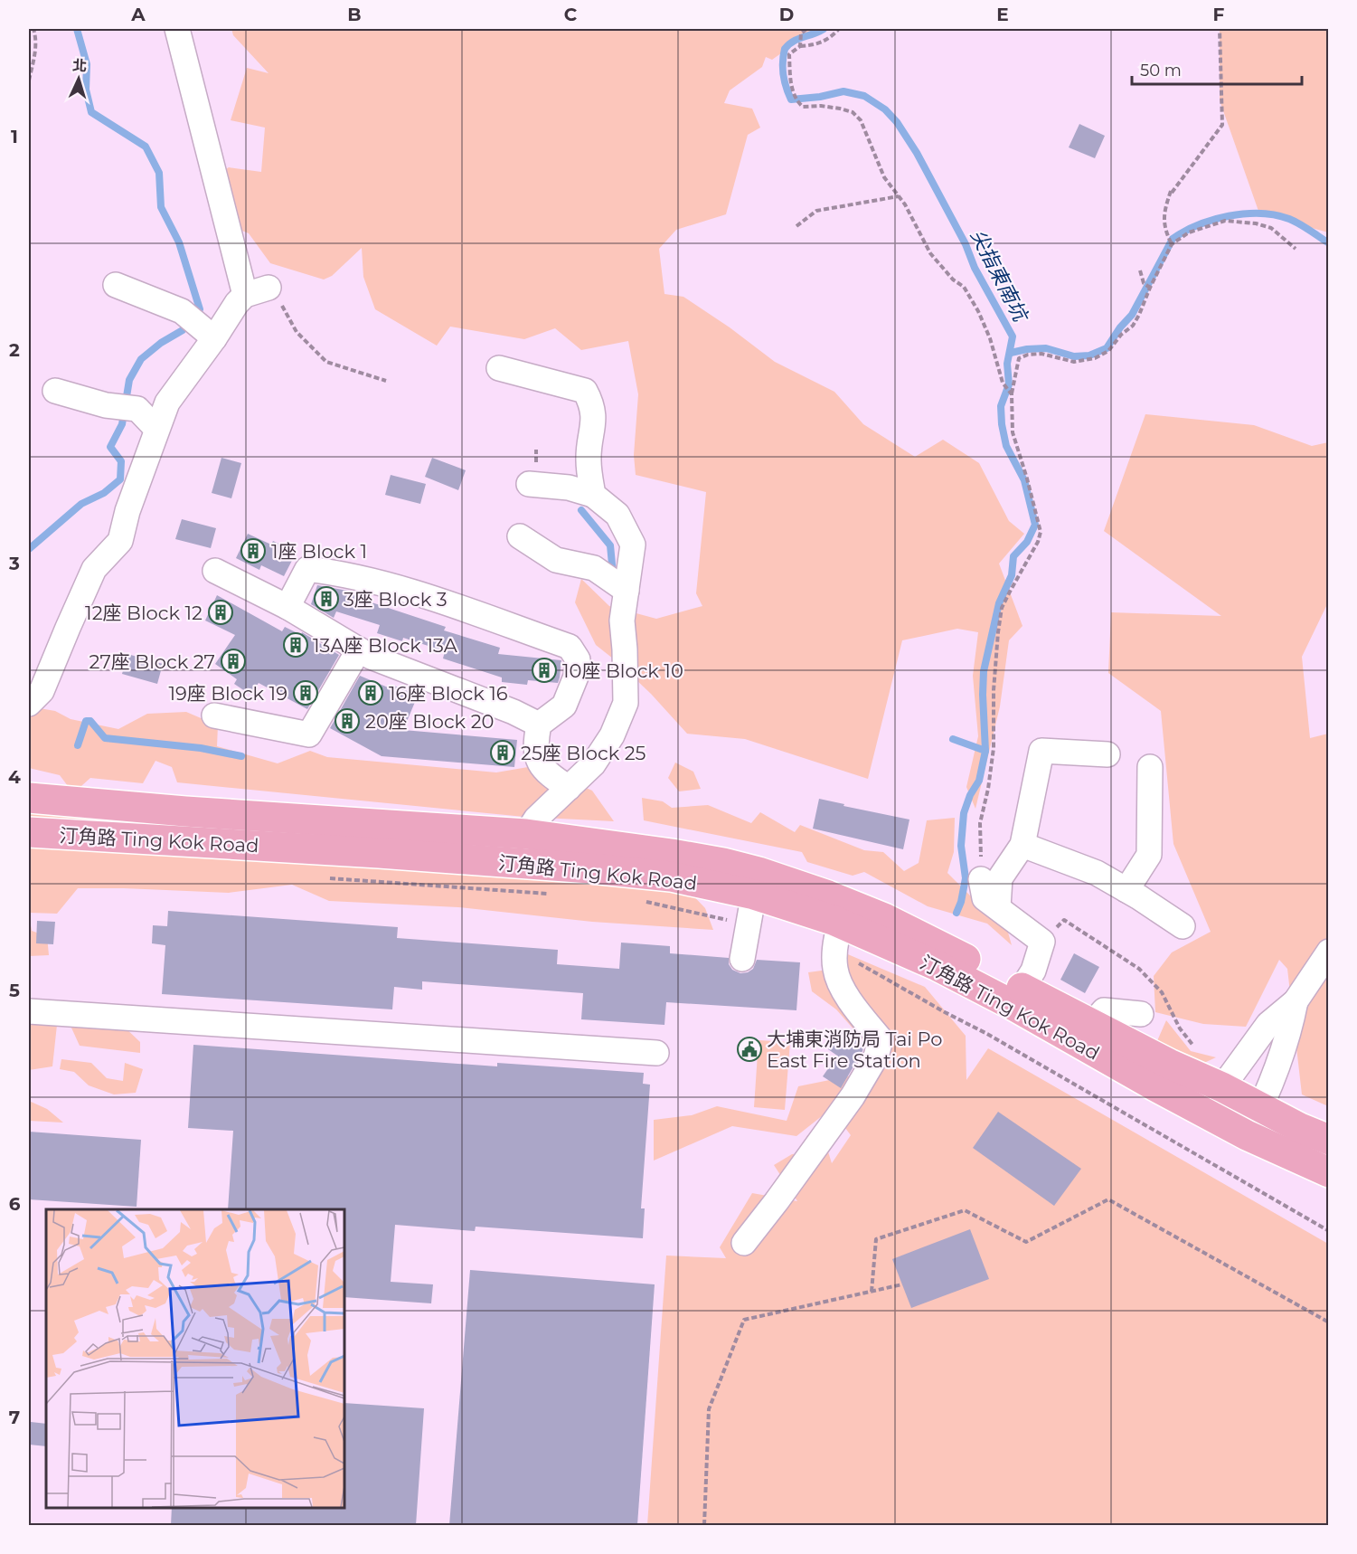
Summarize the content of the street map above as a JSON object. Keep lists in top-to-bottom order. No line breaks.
{"streets":{"main road":["汀角路 Ting Kok Road"]},"water":["尖指東南坑"],"places":{"building":["1座 Block 1","3座 Block 3","12座 Block 12","13A座 Block 13A","27座 Block 27","10座 Block 10","19座 Block 19","16座 Block 16","20座 Block 20","25座 Block 25"],"public building":["大埔東消防局 Tai Po East Fire Station"]},"scale_bar":"50 m","north":"top","grid":{"columns":["A","B","C","D","E","F"],"rows":["1","2","3","4","5","6","7"]}}
